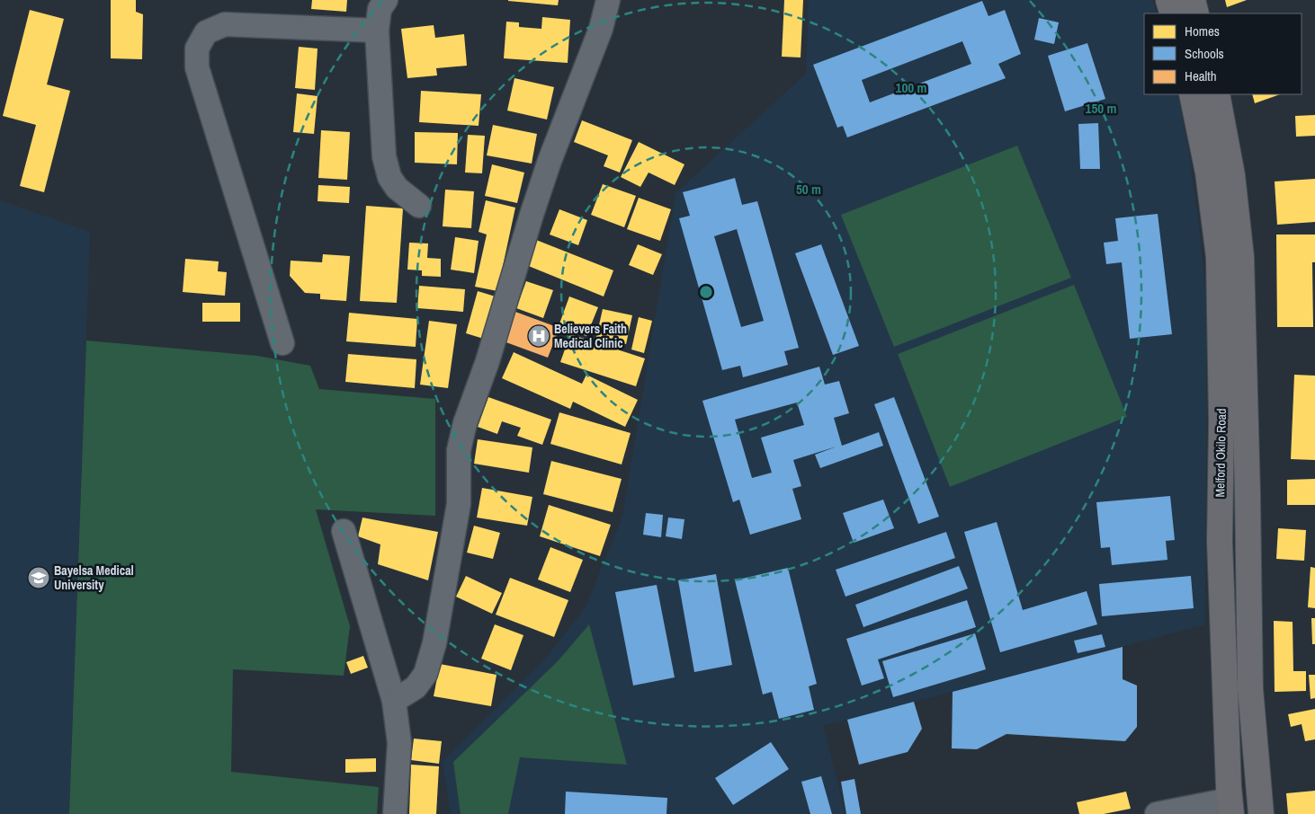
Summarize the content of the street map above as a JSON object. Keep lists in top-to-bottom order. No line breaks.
{"streets":{"main road":["Melford Okilo Road"]},"places":{"hospital":["Believers Faith Medical Clinic"],"school or university":["Bayelsa Medical University"]},"legend":["Homes","Schools","Health"],"rings":["100 m","150 m","50 m"]}
